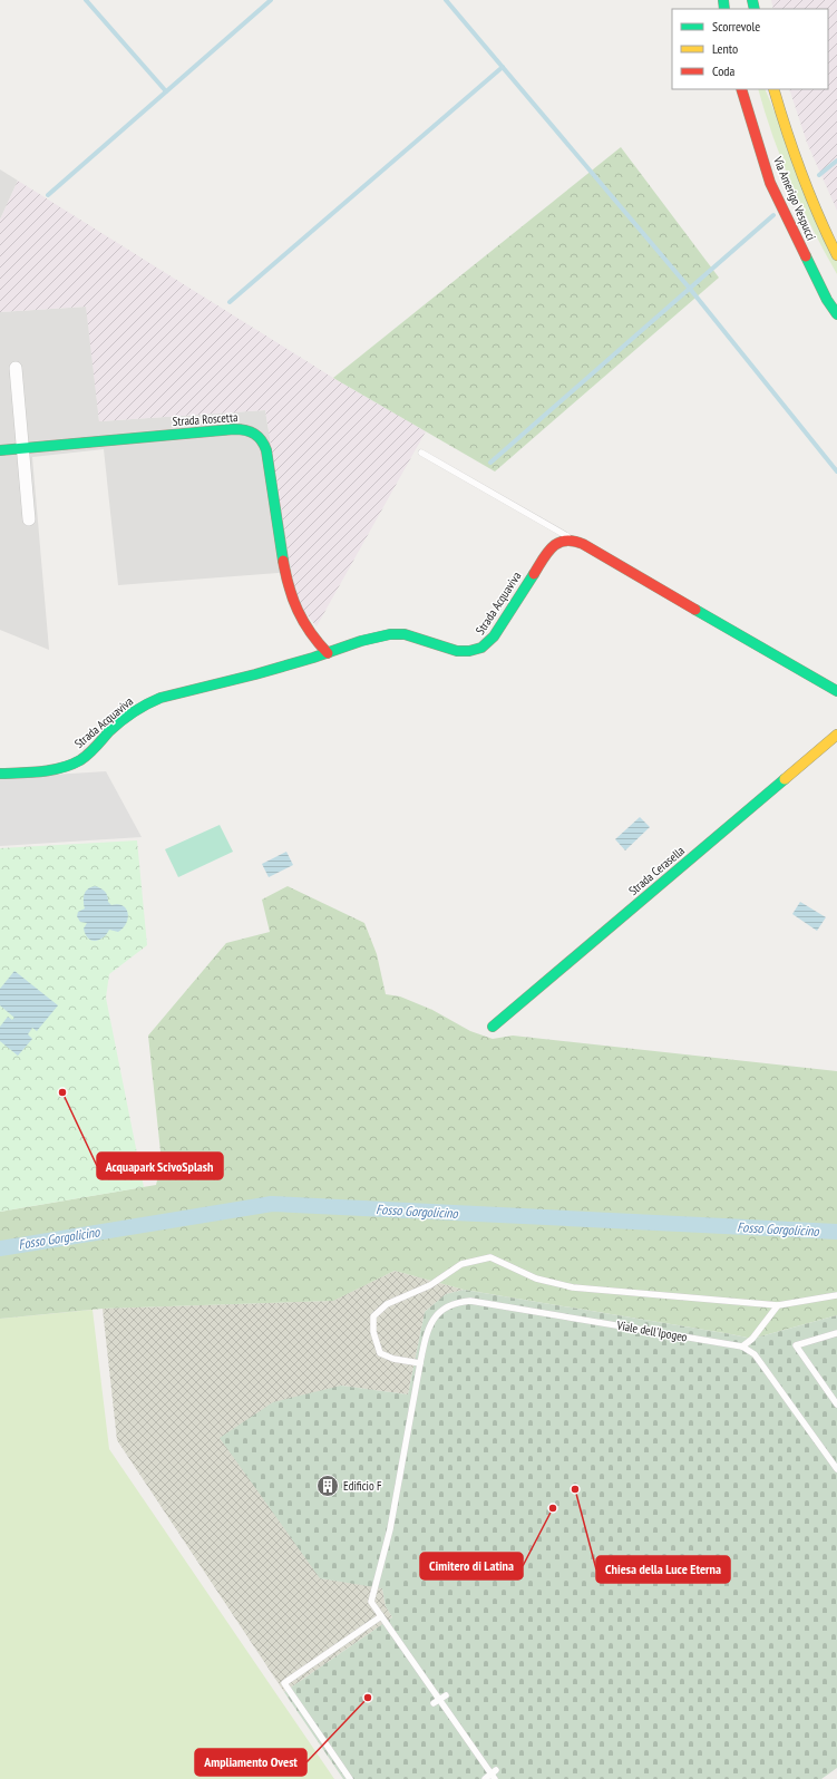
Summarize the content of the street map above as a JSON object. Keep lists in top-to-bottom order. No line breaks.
{"streets":{"street":["Via Amerigo Vespucci","Strada Roscetta","Strada Acquaviva","Strada Cerasella"],"lane":["Viale dell'Ipogeo"]},"crossings":[["Strada Roscetta","Strada Acquaviva"]],"water":["Fosso Gorgolicino"],"places":{"other":["Acquapark ScivoSplash","Chiesa della Luce Eterna","Cimitero di Latina","Ampliamento Ovest"],"building":["Edificio F"]},"legend":["Scorrevole","Lento","Coda"]}
